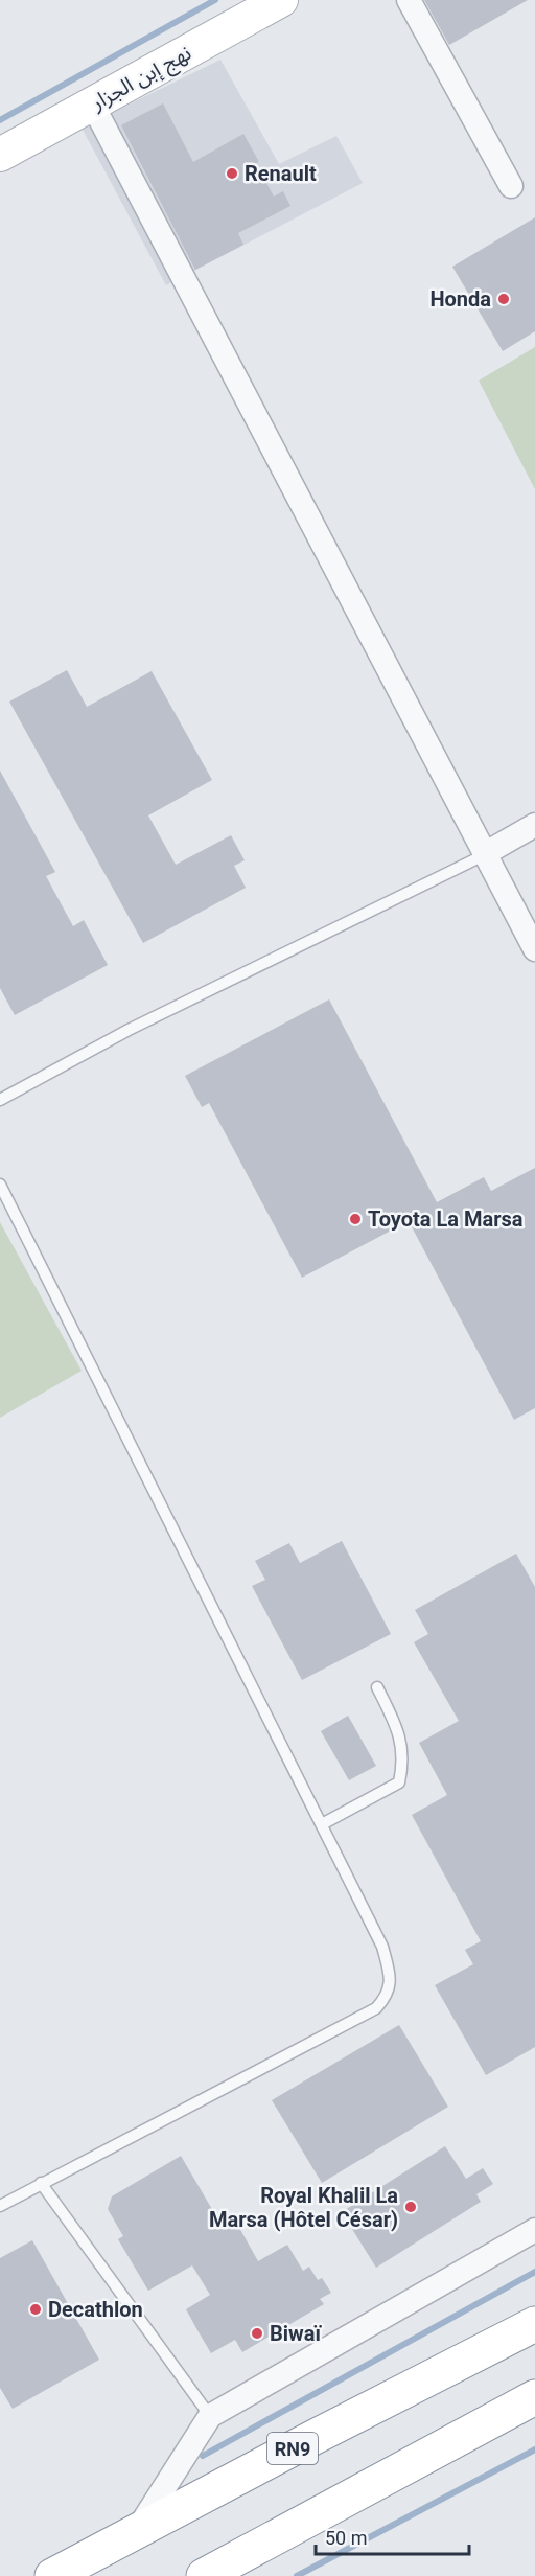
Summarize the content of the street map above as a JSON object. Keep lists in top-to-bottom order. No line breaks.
{"streets":{"highway":["RN9"],"street":["نهج إبن الجزار"]},"places":["Renault","Honda","Toyota La Marsa","Royal Khalil La Marsa (Hôtel César)","Decathlon","Biwaï"],"scale_bar":"50 m"}
